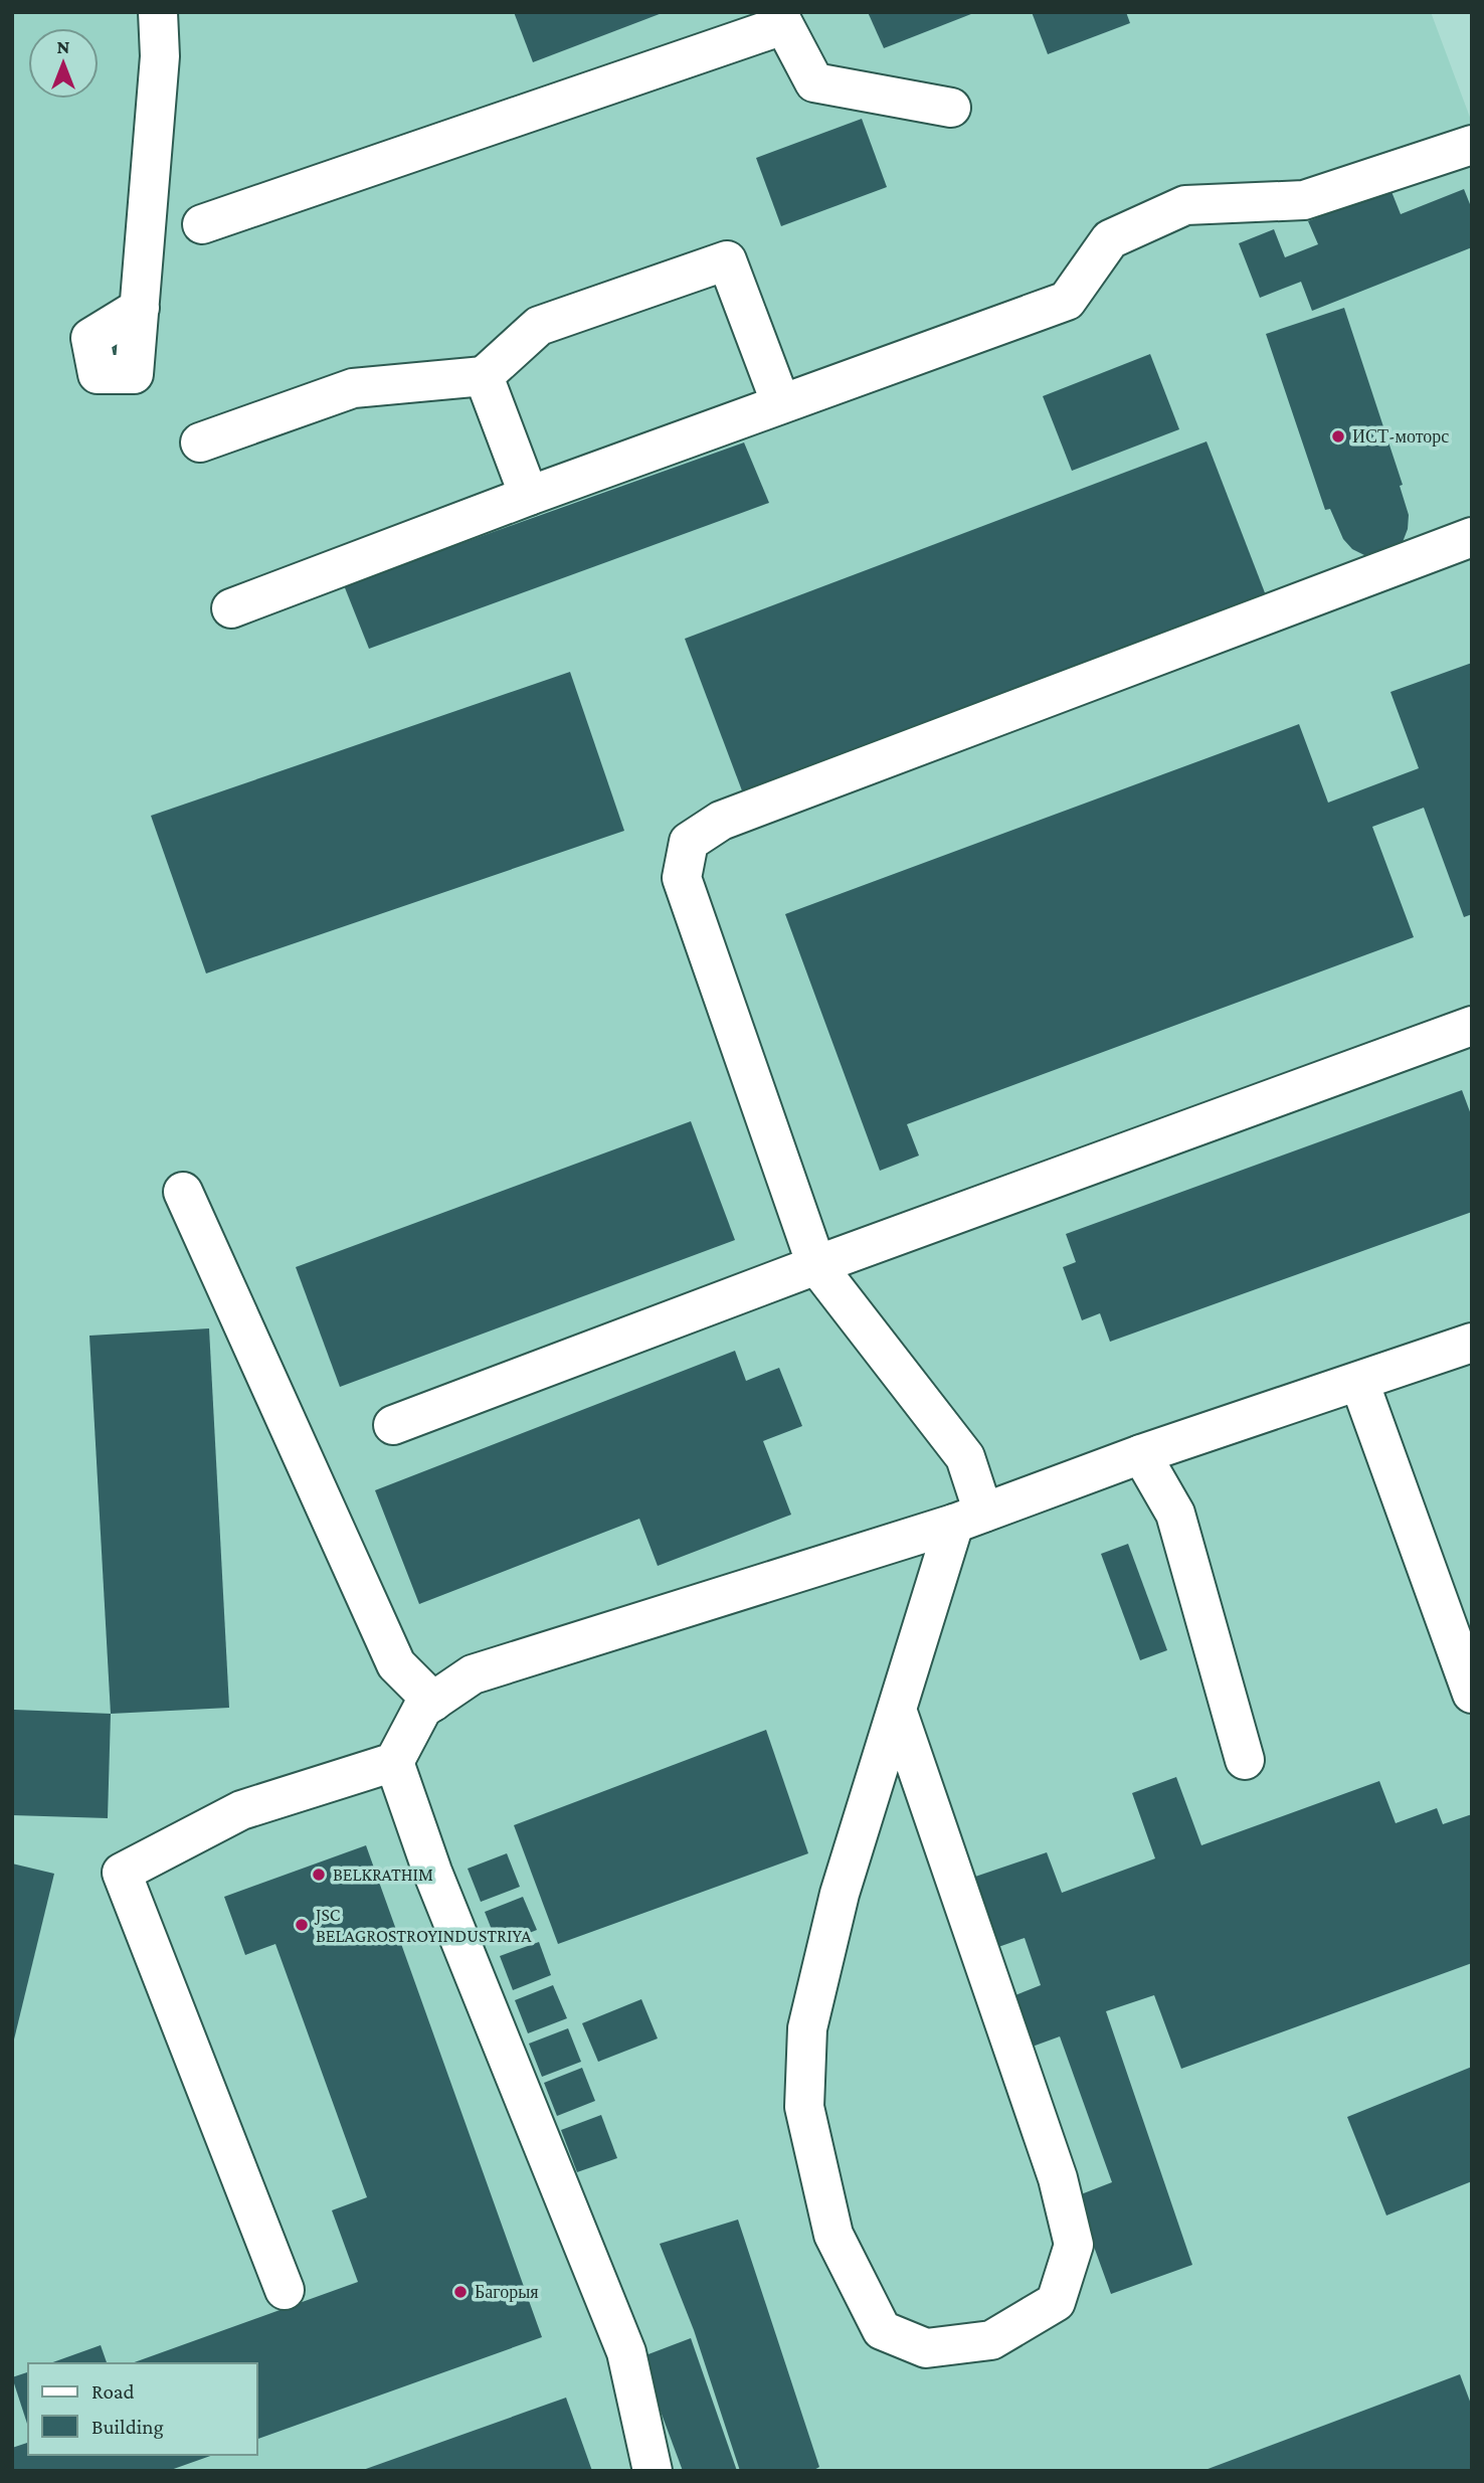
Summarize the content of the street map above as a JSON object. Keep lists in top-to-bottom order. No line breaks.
{"places":["ИСТ-моторс","BELKRATHIM","JSC BELAGROSTROYINDUSTRIYA","Багорыя"],"legend":["Road","Building"],"north":"top"}
